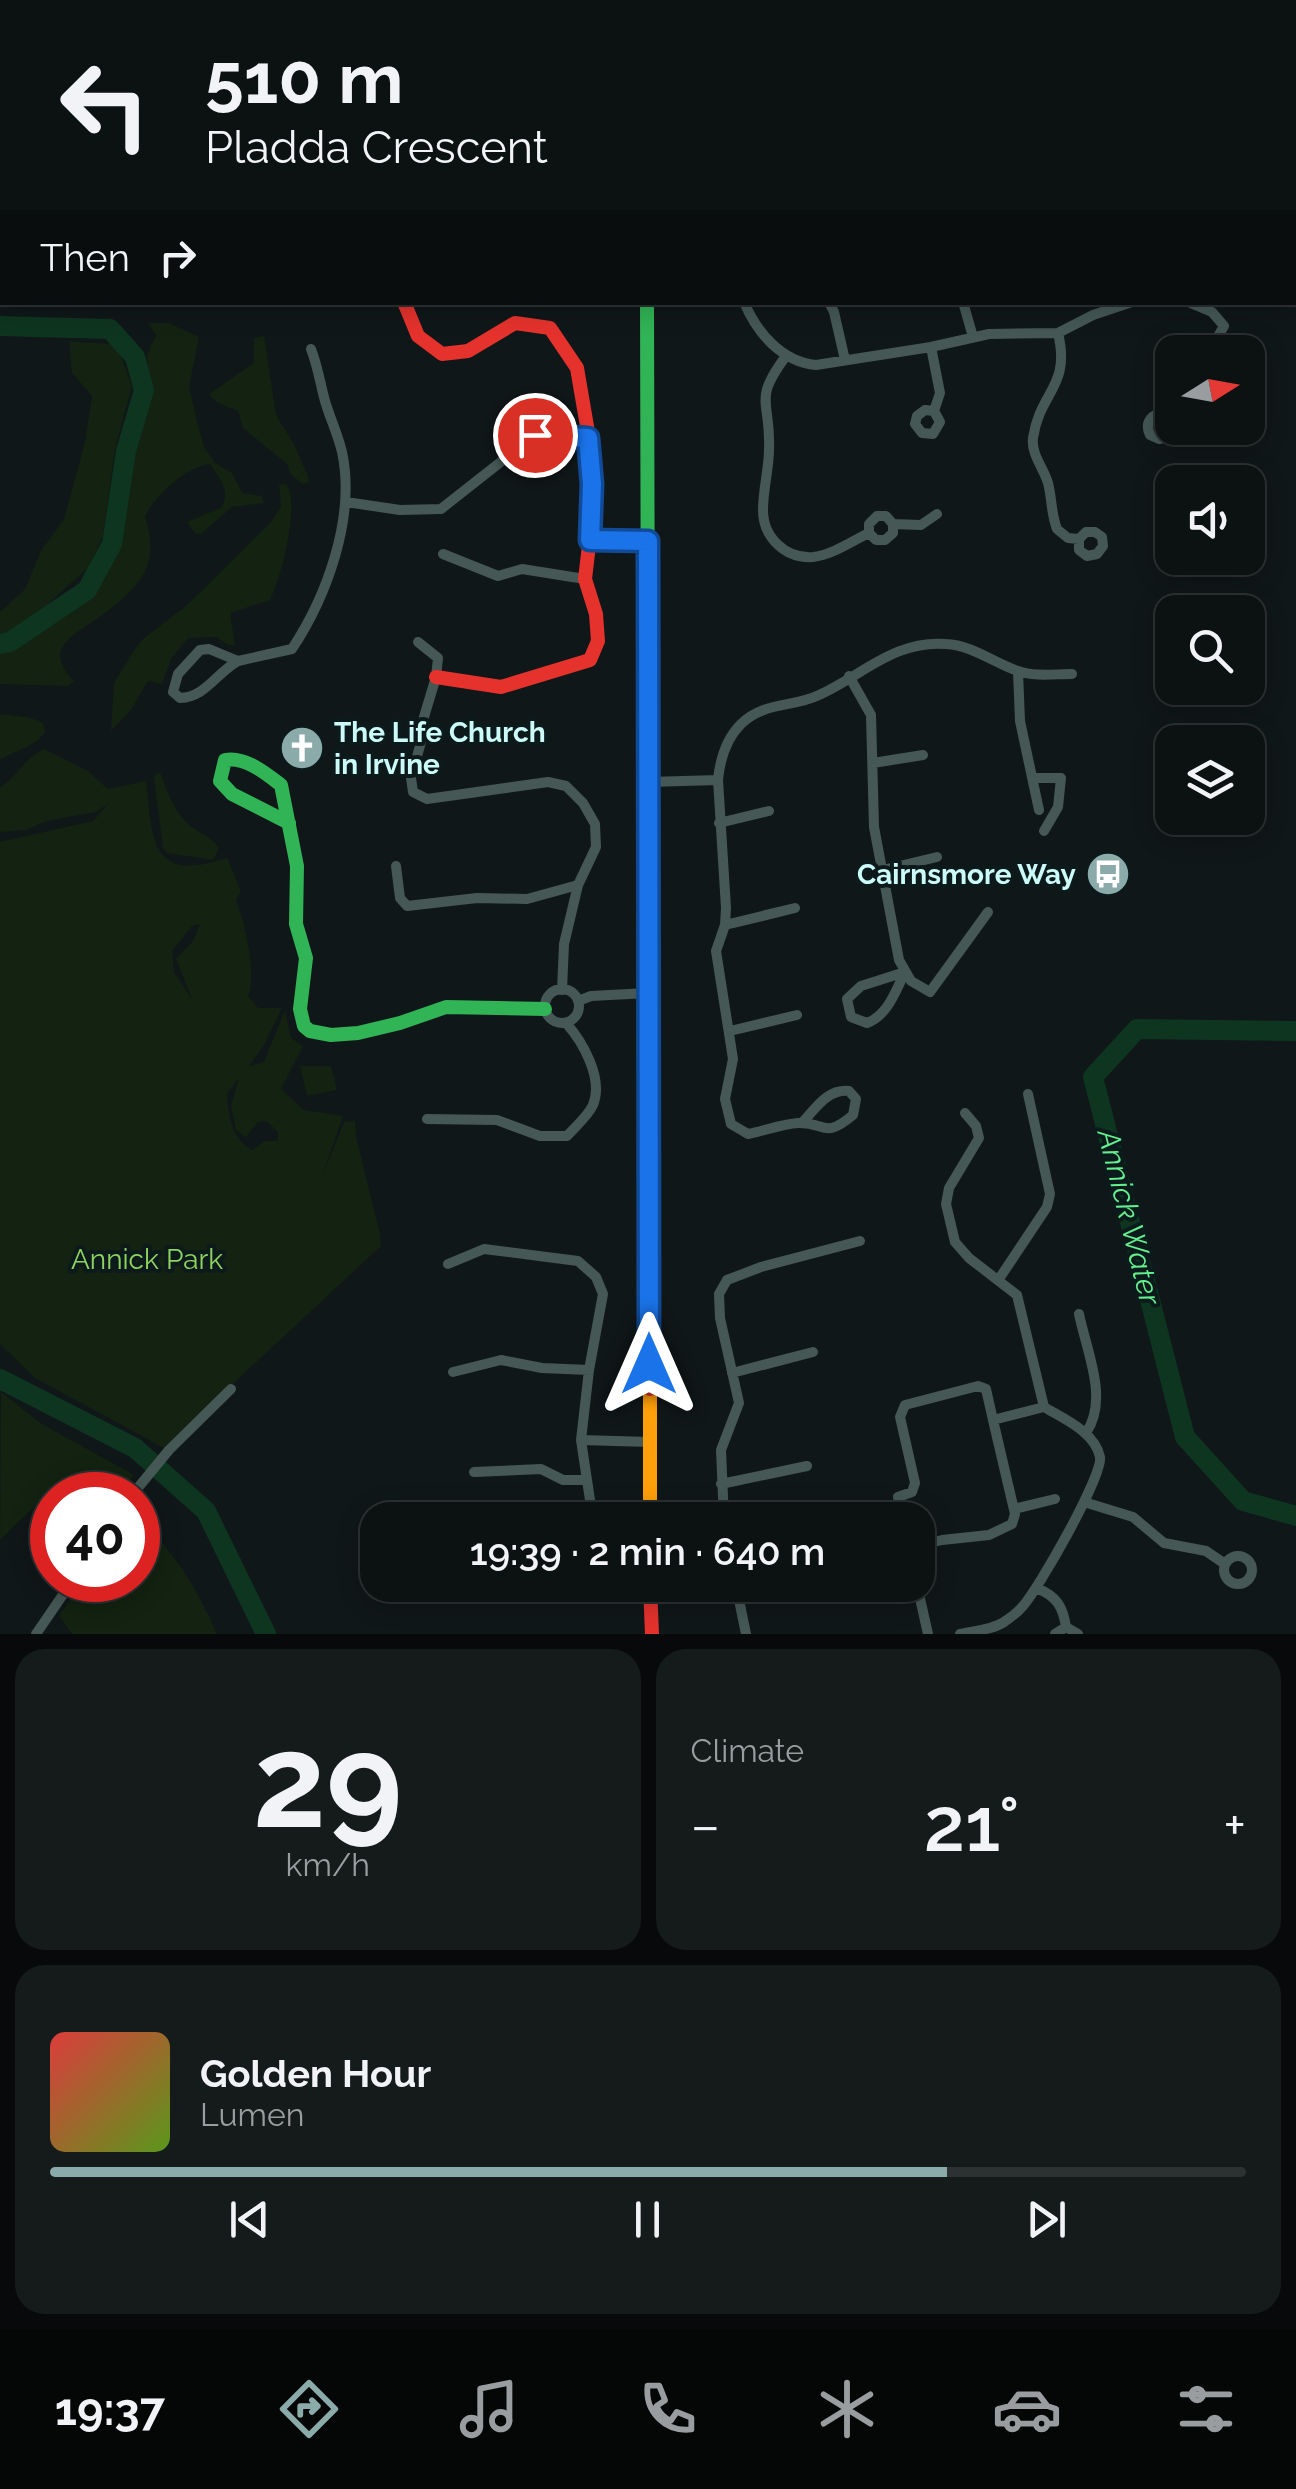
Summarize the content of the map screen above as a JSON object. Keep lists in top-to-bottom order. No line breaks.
{"water":["Annick Water"],"parks":["Annick Park"],"places":{"church":["The Life Church in Irvine"],"bus stop":["Cairnsmore Way"]},"north":"right","page":{"turn":["510 m","Pladda Crescent"],"then":"Then","limit":"40","trip":"19:39 · 2 min · 640 m","tile":[["29","km/h"],"Climate"],"heat":["−","21°","+"],"song":["Golden Hour","Lumen"],"tabs":"19:37"}}
